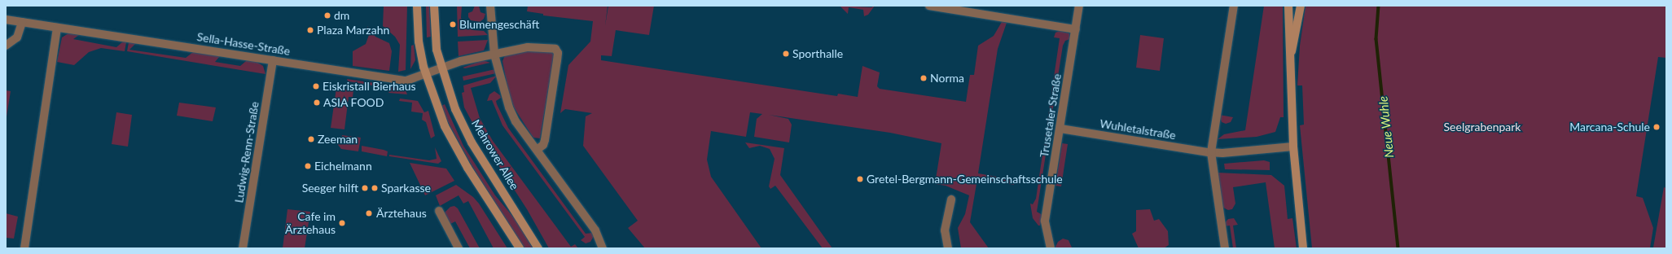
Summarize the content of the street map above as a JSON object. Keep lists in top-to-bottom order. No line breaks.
{"streets":{"main road":["Mehrower Allee"],"street":["Sella-Hasse-Straße","Trusetaler Straße","Wuhletalstraße","Ludwig-Renn-Straße"]},"crossings":[["Sella-Hasse-Straße","Ludwig-Renn-Straße"],["Trusetaler Straße","Wuhletalstraße"]],"water":["Neue Wuhle"],"parks":["Seelgrabenpark"],"places":["dm","Blumengeschäft","Plaza Marzahn","Sporthalle","Norma","Eiskristall Bierhaus","ASIA FOOD","Marcana-Schule","Zeeman","Eichelmann","Gretel-Bergmann-Gemeinschaftsschule","Seeger hilft","Sparkasse","Ärztehaus","Cafe im Ärztehaus"]}
